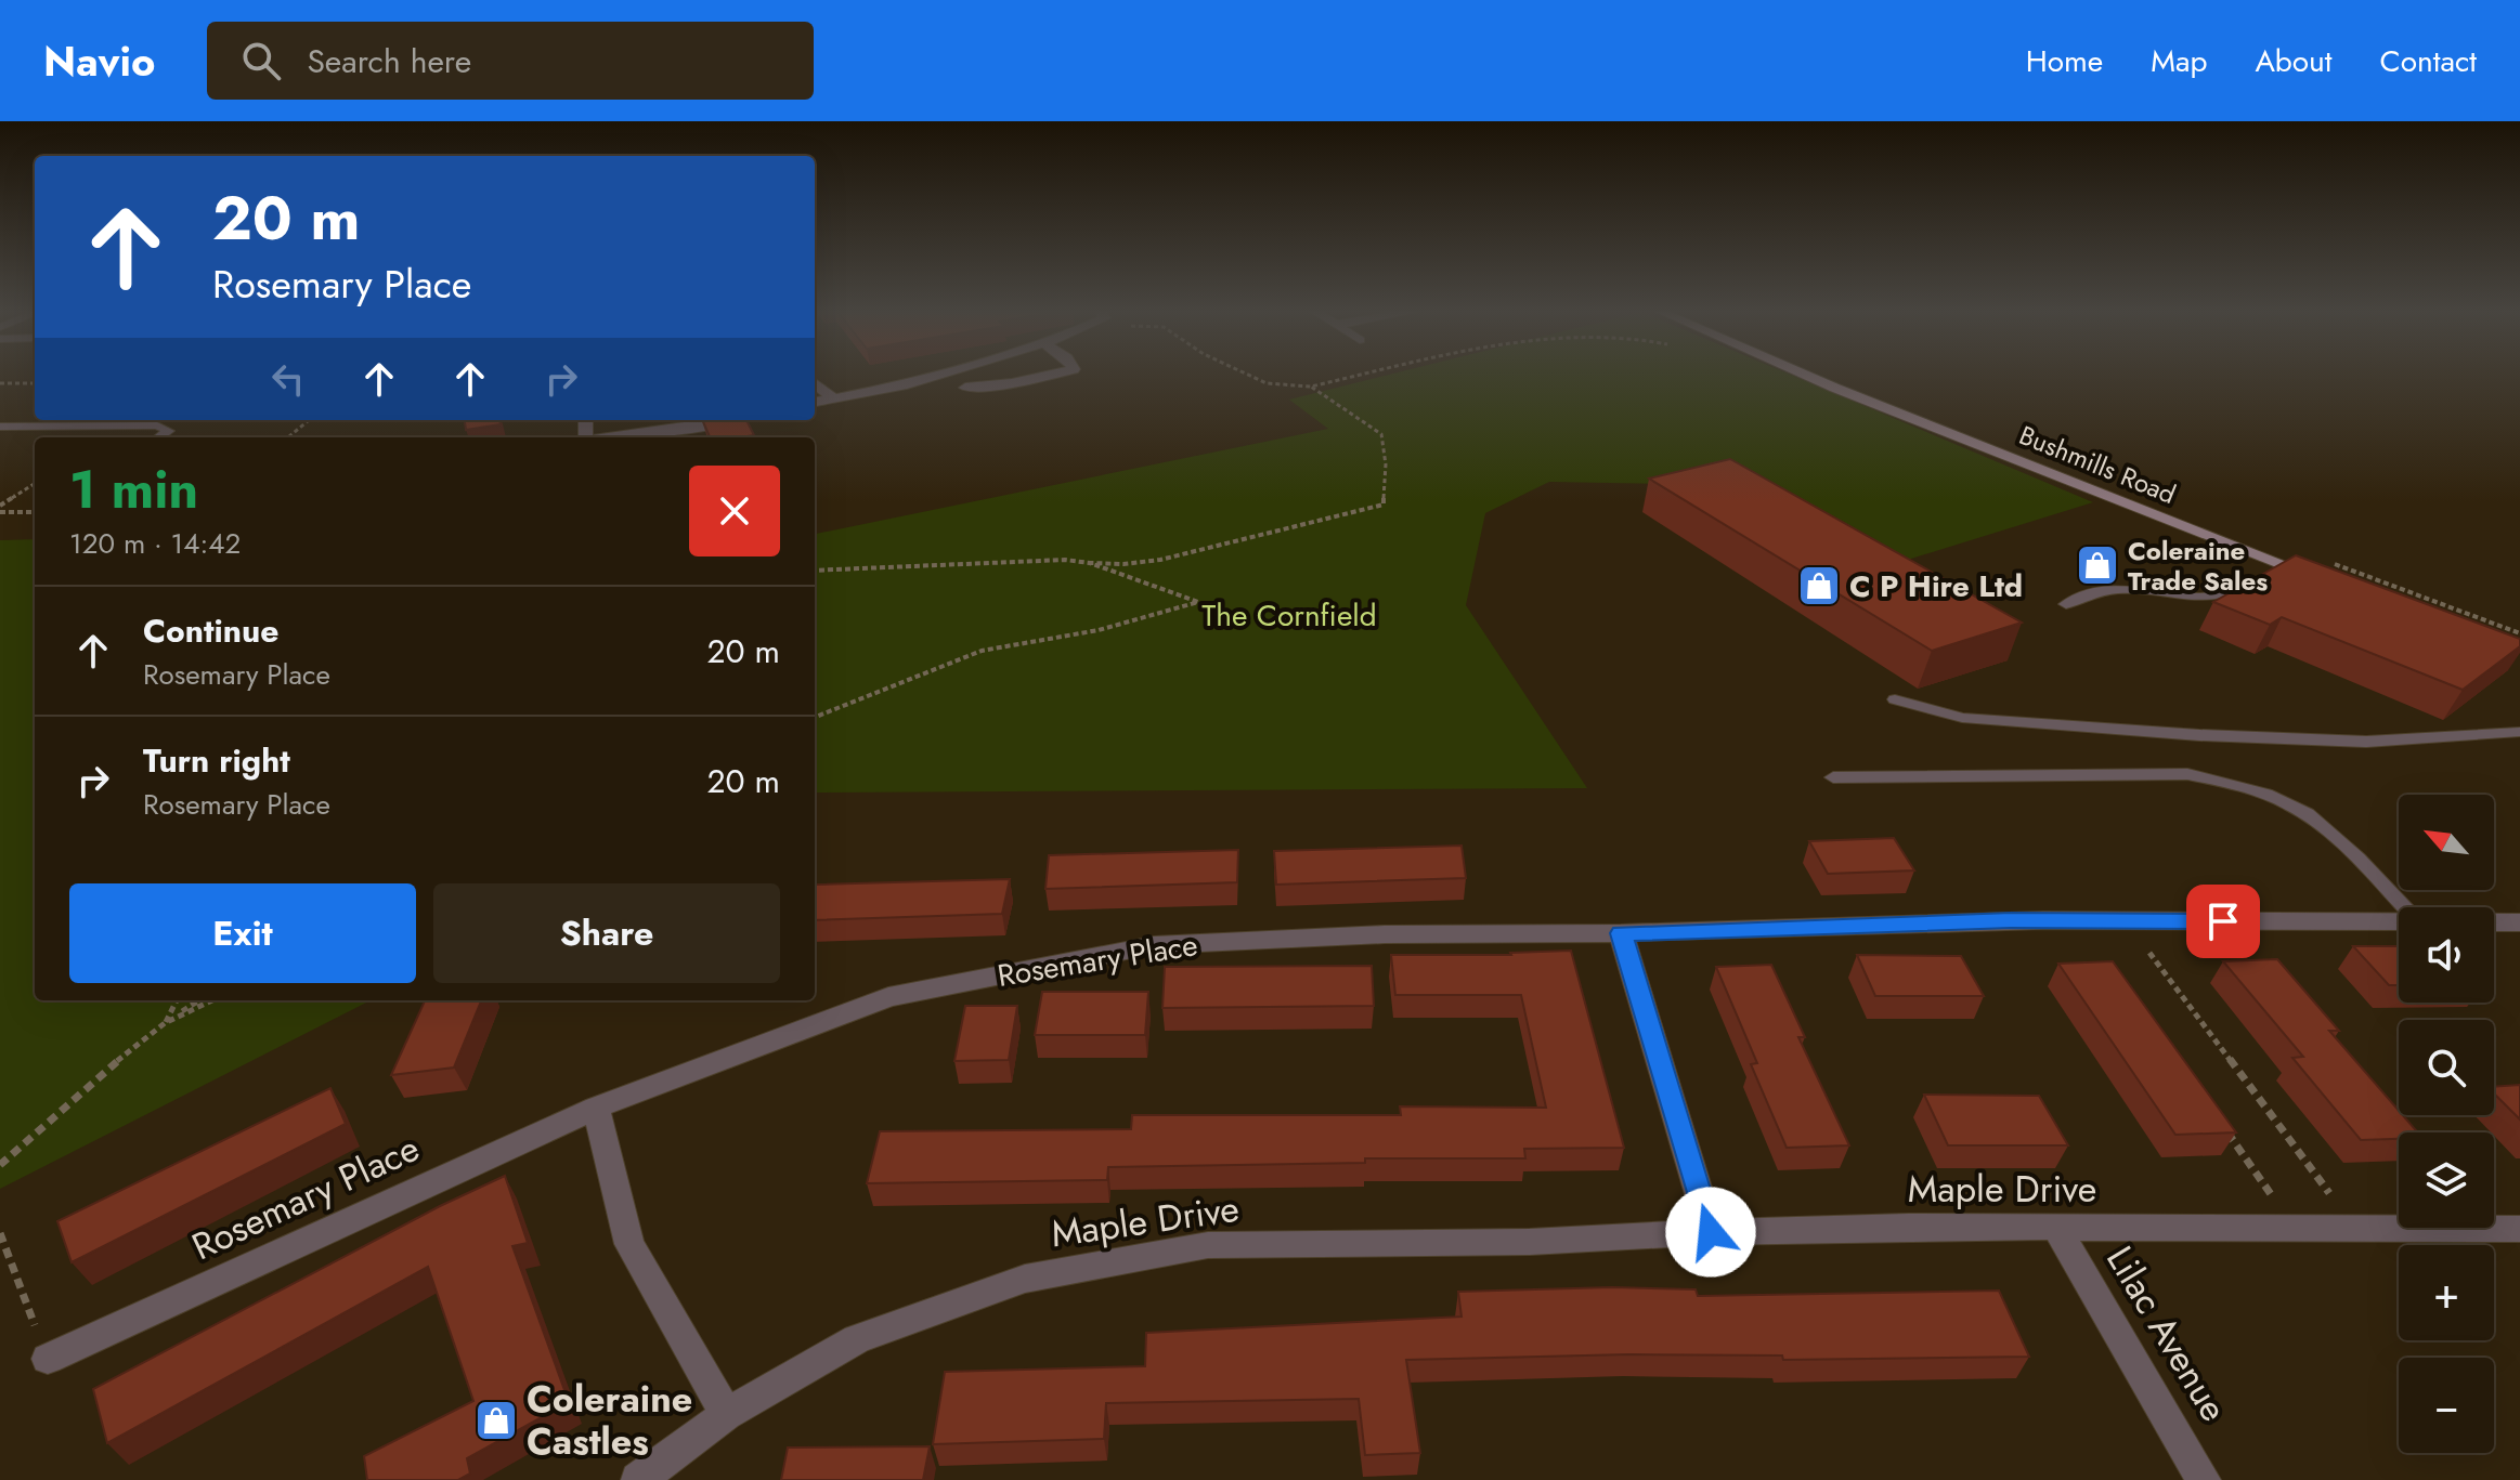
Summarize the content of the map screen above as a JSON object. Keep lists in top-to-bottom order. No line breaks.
{"streets":{"main road":["Bushmills Road"],"street":["Rosemary Place","Maple Drive","Lilac Avenue"]},"crossings":[["Maple Drive","Lilac Avenue"]],"parks":["The Cornfield"],"places":{"shop":["Coleraine Trade Sales","C P Hire Ltd","Coleraine Castles"]},"north":"top left","page":{"header":"Navio","search":"Search here","nav":["Home","Map","About","Contact"],"turn":["20 m","Rosemary Place"],"heading":["1 min","120 m · 14:42"],"list":[{"name":"Continue","note":"Rosemary Place","value":"20 m"},{"name":"Turn right","note":"Rosemary Place","value":"20 m"}],"map_buttons":["+","−"],"buttons":["Exit","Share"]}}
